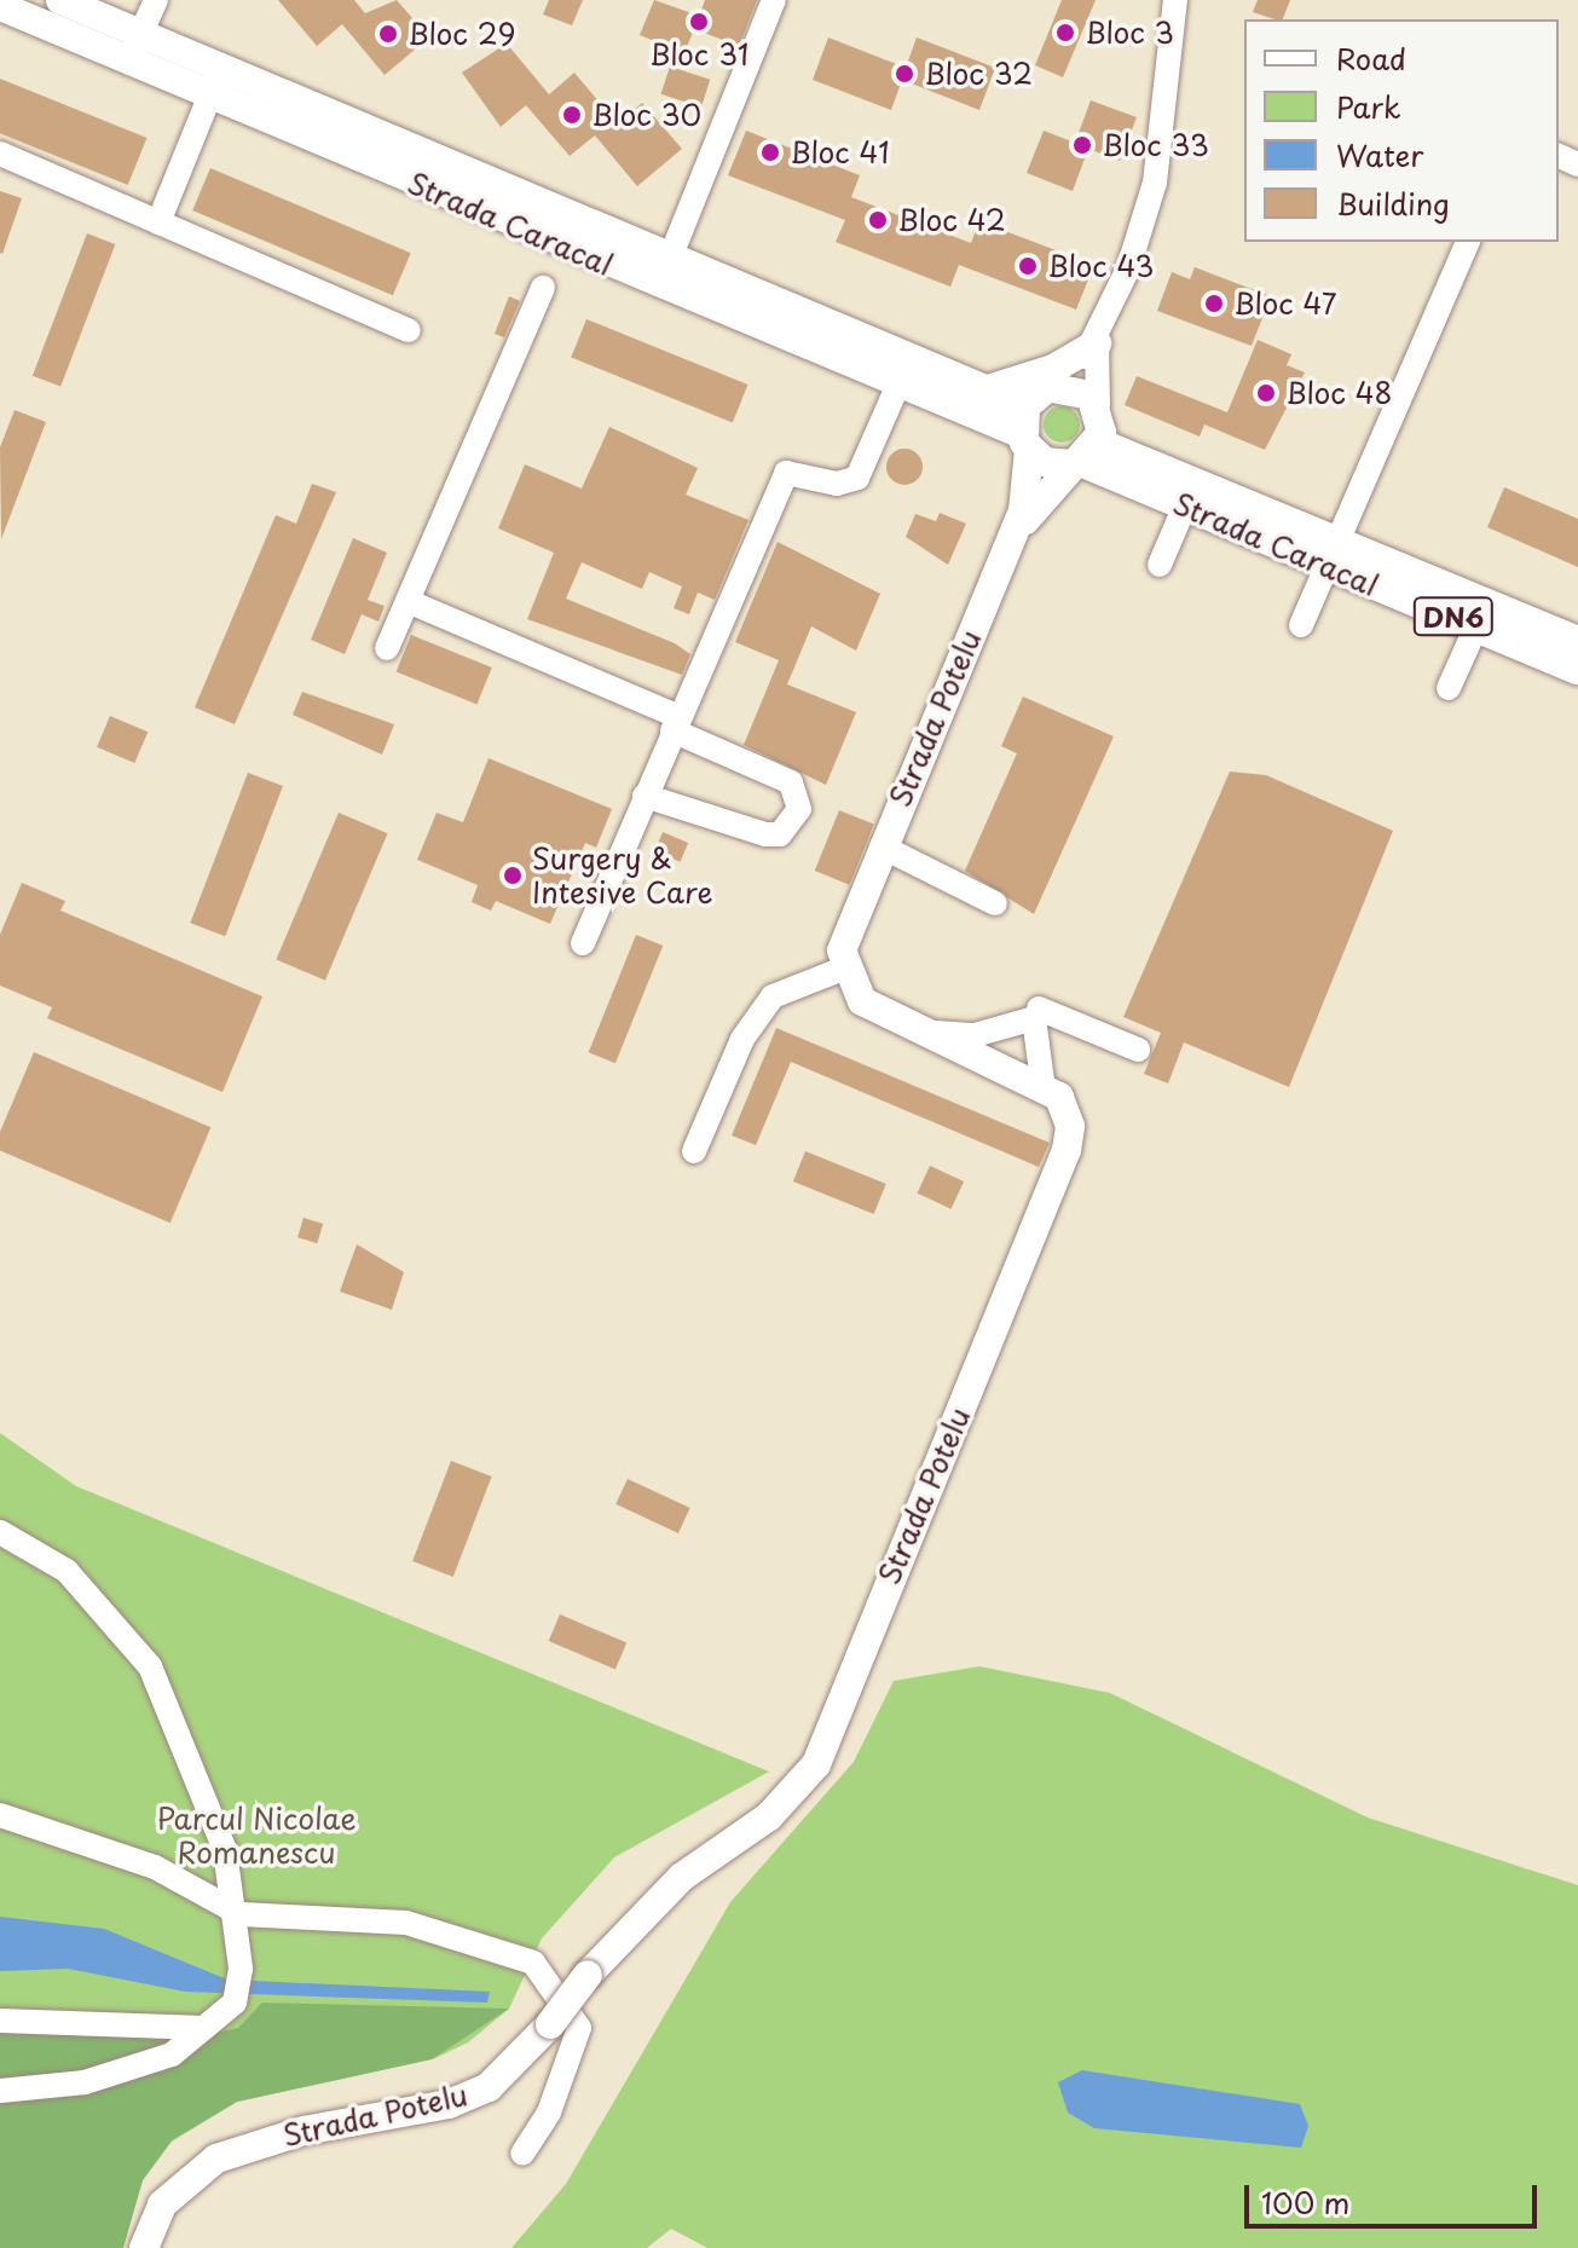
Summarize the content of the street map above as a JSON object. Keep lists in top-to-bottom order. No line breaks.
{"streets":{"main road":["Strada Caracal","DN6","Strada Potelu"]},"crossings":[["Strada Caracal","DN6"],["Strada Caracal","Strada Potelu"],["DN6","Strada Potelu"]],"parks":["Parcul Nicolae Romanescu"],"places":["Bloc 31","Bloc 3","Bloc 29","Bloc 32","Bloc 30","Bloc 33","Bloc 41","Bloc 42","Bloc 43","Bloc 47","Bloc 48","Surgery & Intesive Care"],"legend":["Road","Park","Water","Building"],"scale_bar":"100 m"}
